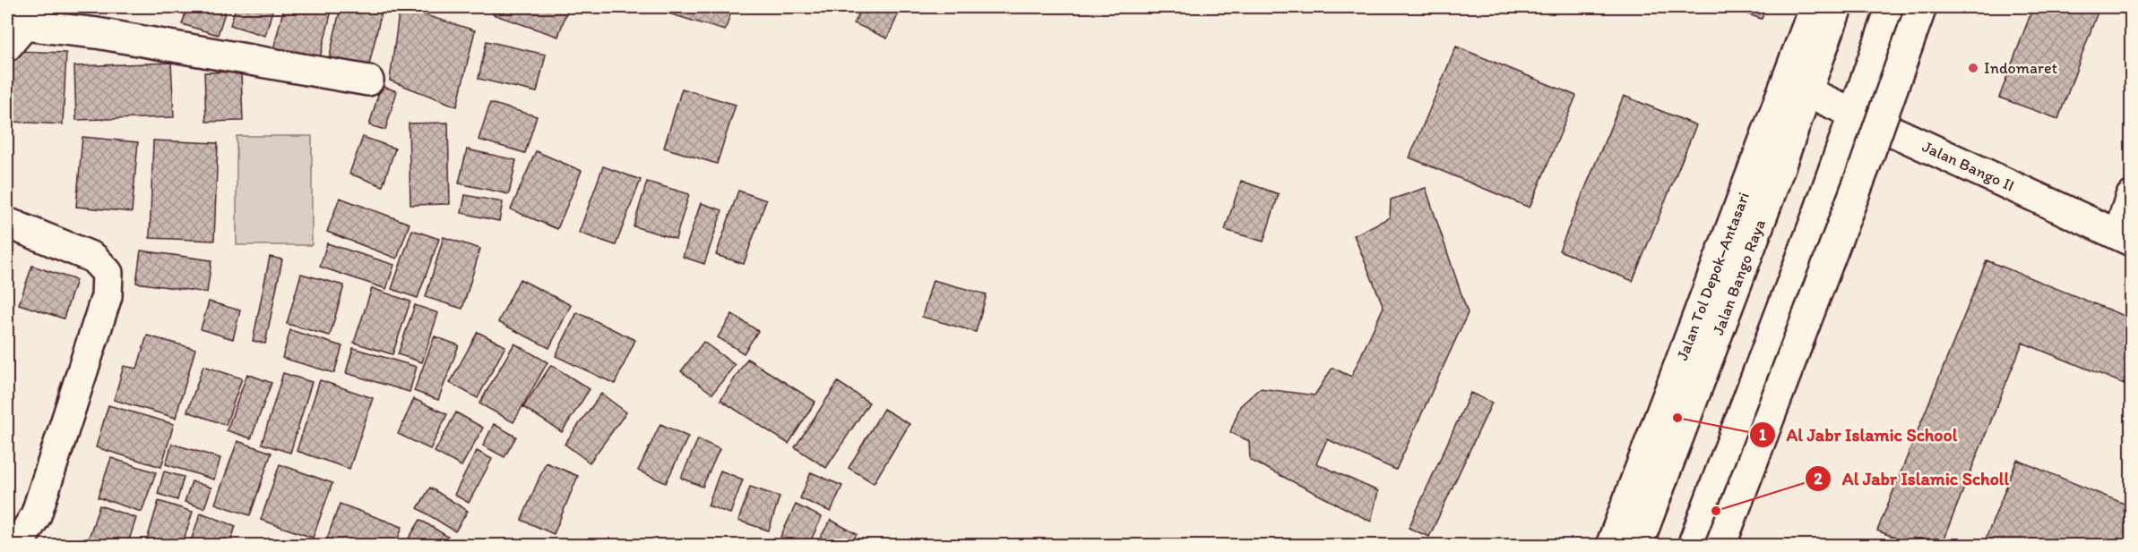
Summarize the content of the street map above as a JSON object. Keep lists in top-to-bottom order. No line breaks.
{"streets":{"main road":["Jalan Bango II","Jalan Tol Depok–Antasari","Jalan Bango Raya"]},"crossings":[["Jalan Bango II","Jalan Bango Raya"]],"places":["Indomaret","Al Jabr Islamic School","Al Jabr Islamic Scholl"]}
